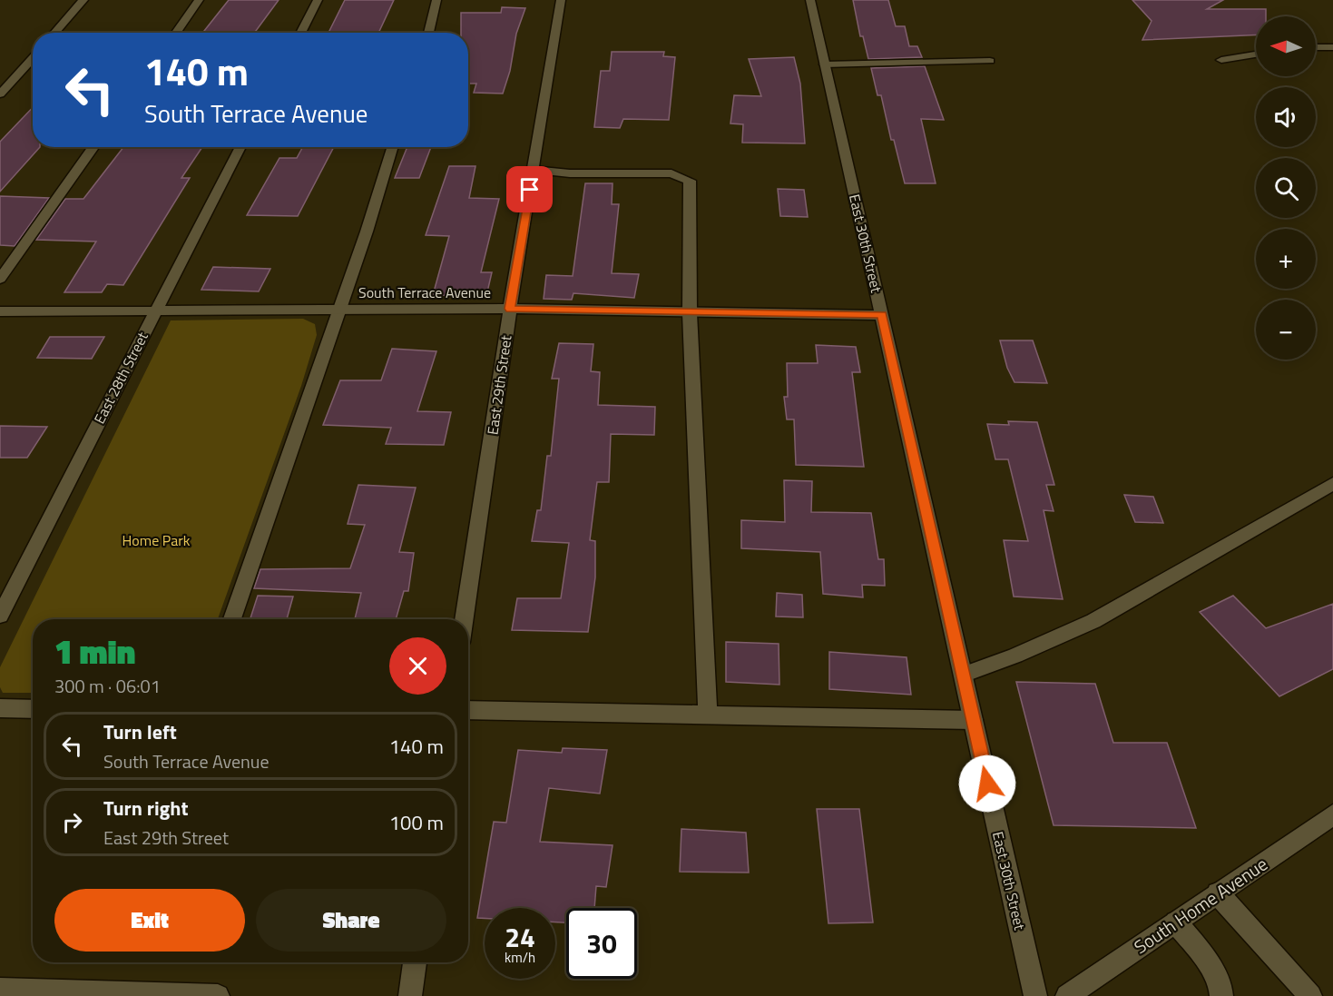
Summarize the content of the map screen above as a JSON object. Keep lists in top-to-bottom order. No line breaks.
{"streets":{"street":["East 30th Street","South Terrace Avenue","East 28th Street","East 29th Street","South Home Avenue"]},"crossings":[["East 30th Street","South Terrace Avenue"],["South Terrace Avenue","East 28th Street"],["South Terrace Avenue","East 29th Street"]],"parks":["Home Park"],"north":"left","page":{"map_buttons":["+","−"],"turn":["140 m","South Terrace Avenue"],"heading":["1 min","300 m · 06:01"],"list":[{"name":"Turn left","note":"South Terrace Avenue","value":"140 m"},{"name":"Turn right","note":"East 29th Street","value":"100 m"}],"buttons":["Exit","Share"],"speed":"24 km/h","limit":"30"}}
